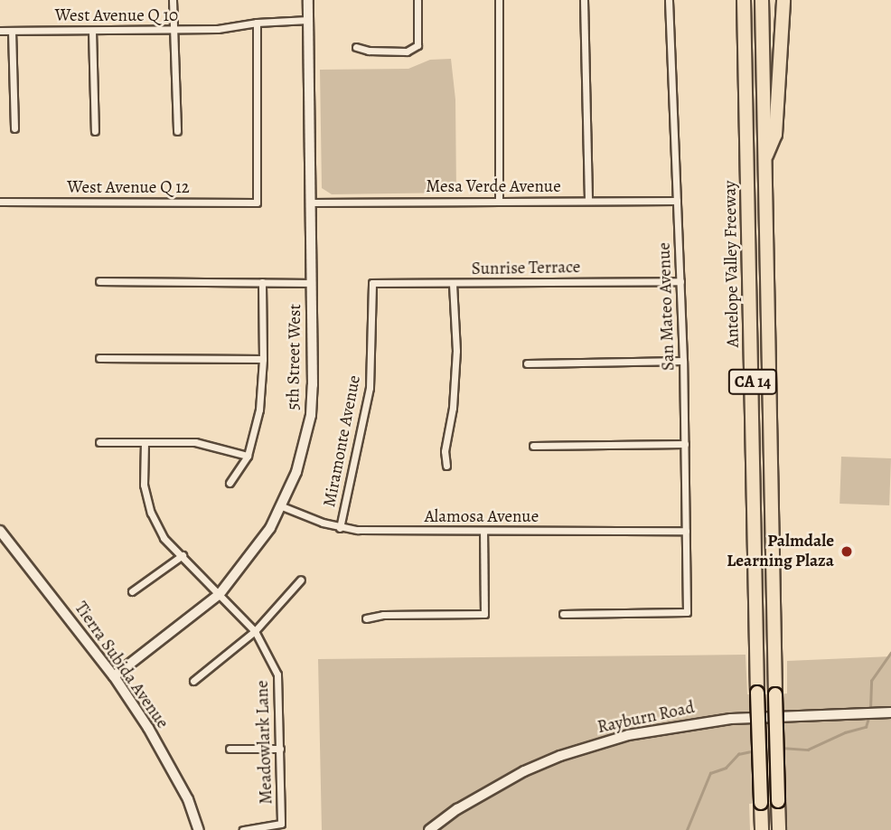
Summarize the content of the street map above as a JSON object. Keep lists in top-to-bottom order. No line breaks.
{"streets":{"highway":["Antelope Valley Freeway","CA 14"],"street":["West Avenue Q 10","Mesa Verde Avenue","West Avenue Q 12","Sunrise Terrace","San Mateo Avenue","5th Street West","Miramonte Avenue","Alamosa Avenue","Tierra Subida Avenue","Rayburn Road","Meadowlark Lane"]},"crossings":[["West Avenue Q 10","West Avenue Q 12"],["West Avenue Q 10","5th Street West"],["Mesa Verde Avenue","San Mateo Avenue"],["Mesa Verde Avenue","5th Street West"],["Sunrise Terrace","San Mateo Avenue"],["Sunrise Terrace","Miramonte Avenue"],["San Mateo Avenue","Alamosa Avenue"],["5th Street West","Alamosa Avenue"],["5th Street West","Tierra Subida Avenue"],["5th Street West","Meadowlark Lane"],["Miramonte Avenue","Alamosa Avenue"]],"places":["Palmdale Learning Plaza"]}
